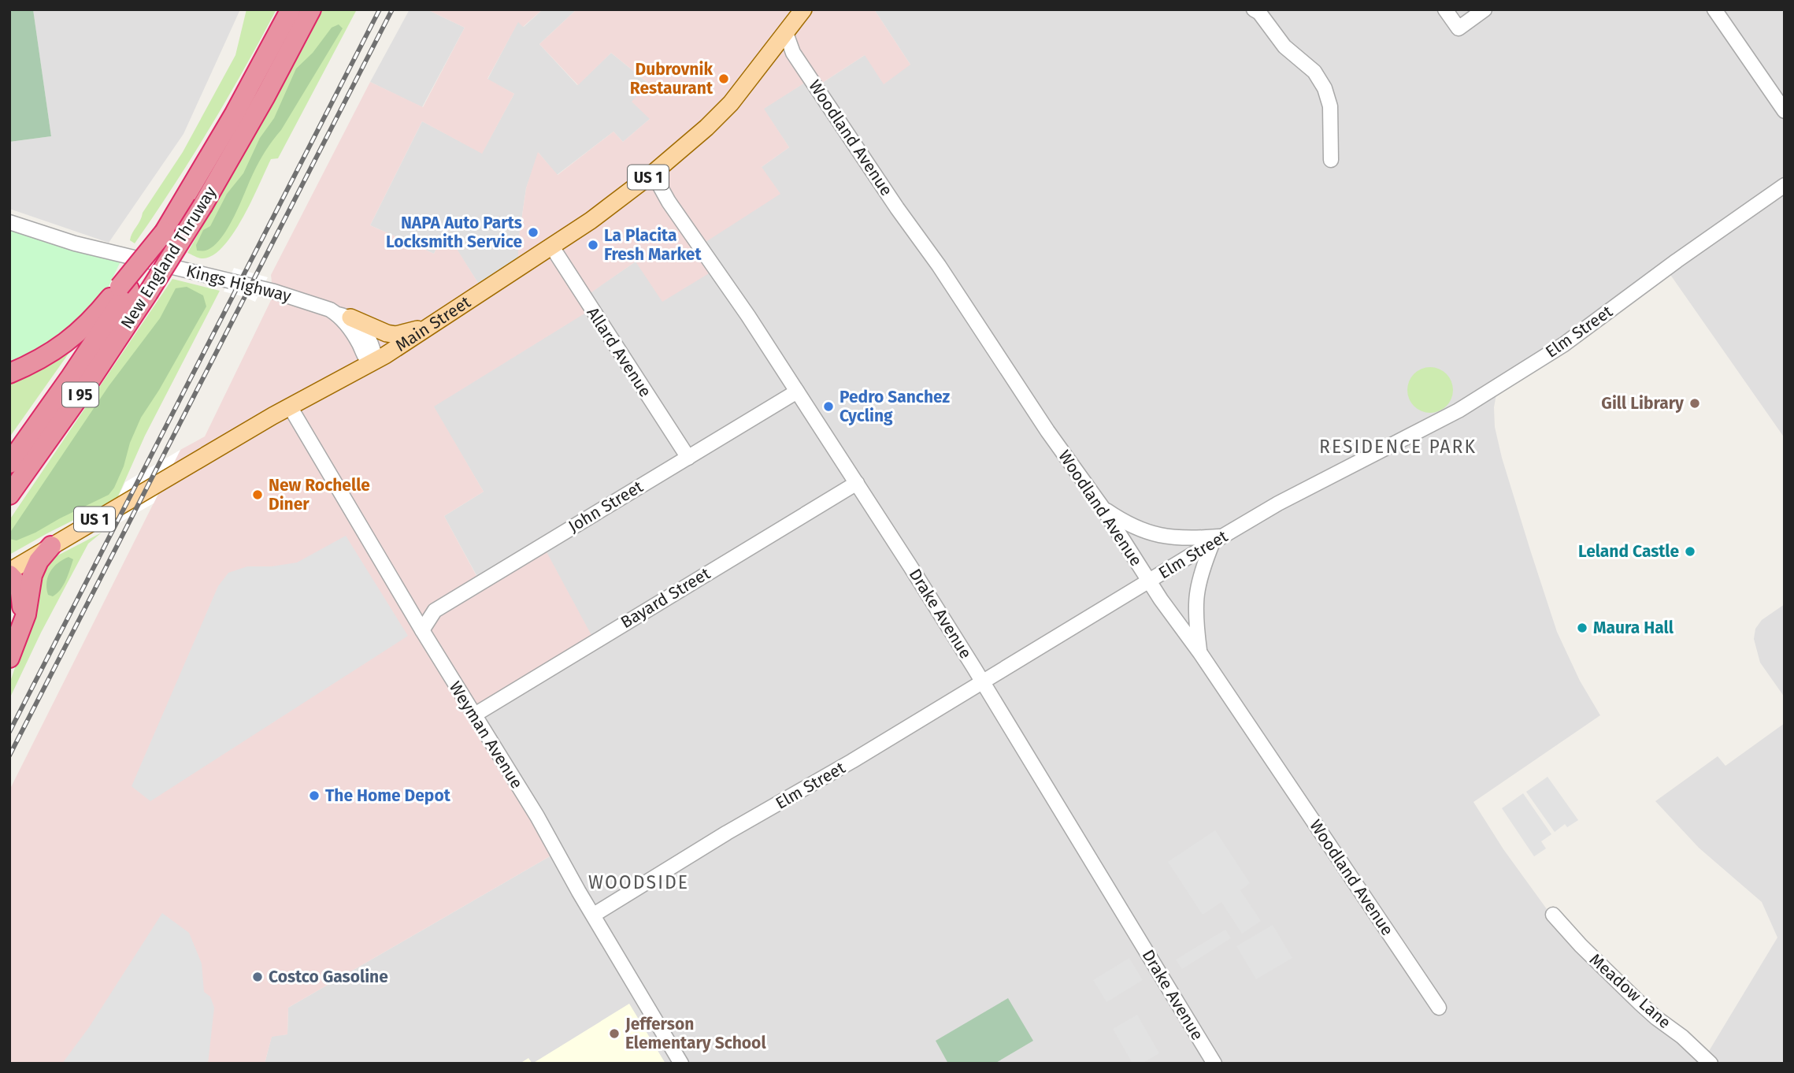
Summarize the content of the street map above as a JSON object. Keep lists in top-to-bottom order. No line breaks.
{"streets":{"highway":["New England Thruway","I 95"],"main road":["US 1","Main Street"],"street":["Woodland Avenue","Kings Highway","Elm Street","Allard Avenue","John Street","Bayard Street","Drake Avenue","Weyman Avenue","Meadow Lane"]},"crossings":[["Woodland Avenue","Main Street"],["Woodland Avenue","Elm Street"],["Kings Highway","Main Street"],["Main Street","Allard Avenue"],["Main Street","Drake Avenue"],["Main Street","Weyman Avenue"],["Elm Street","Drake Avenue"],["Elm Street","Weyman Avenue"],["Allard Avenue","John Street"],["John Street","Drake Avenue"],["John Street","Weyman Avenue"],["Bayard Street","Drake Avenue"],["Bayard Street","Weyman Avenue"]],"districts":["RESIDENCE PARK","WOODSIDE"],"places":["Dubrovnik Restaurant","NAPA Auto Parts Locksmith Service","La Placita Fresh Market","Gill Library","Pedro Sanchez Cycling","New Rochelle Diner","Leland Castle","Maura Hall","The Home Depot","Costco Gasoline","Jefferson Elementary School"]}
